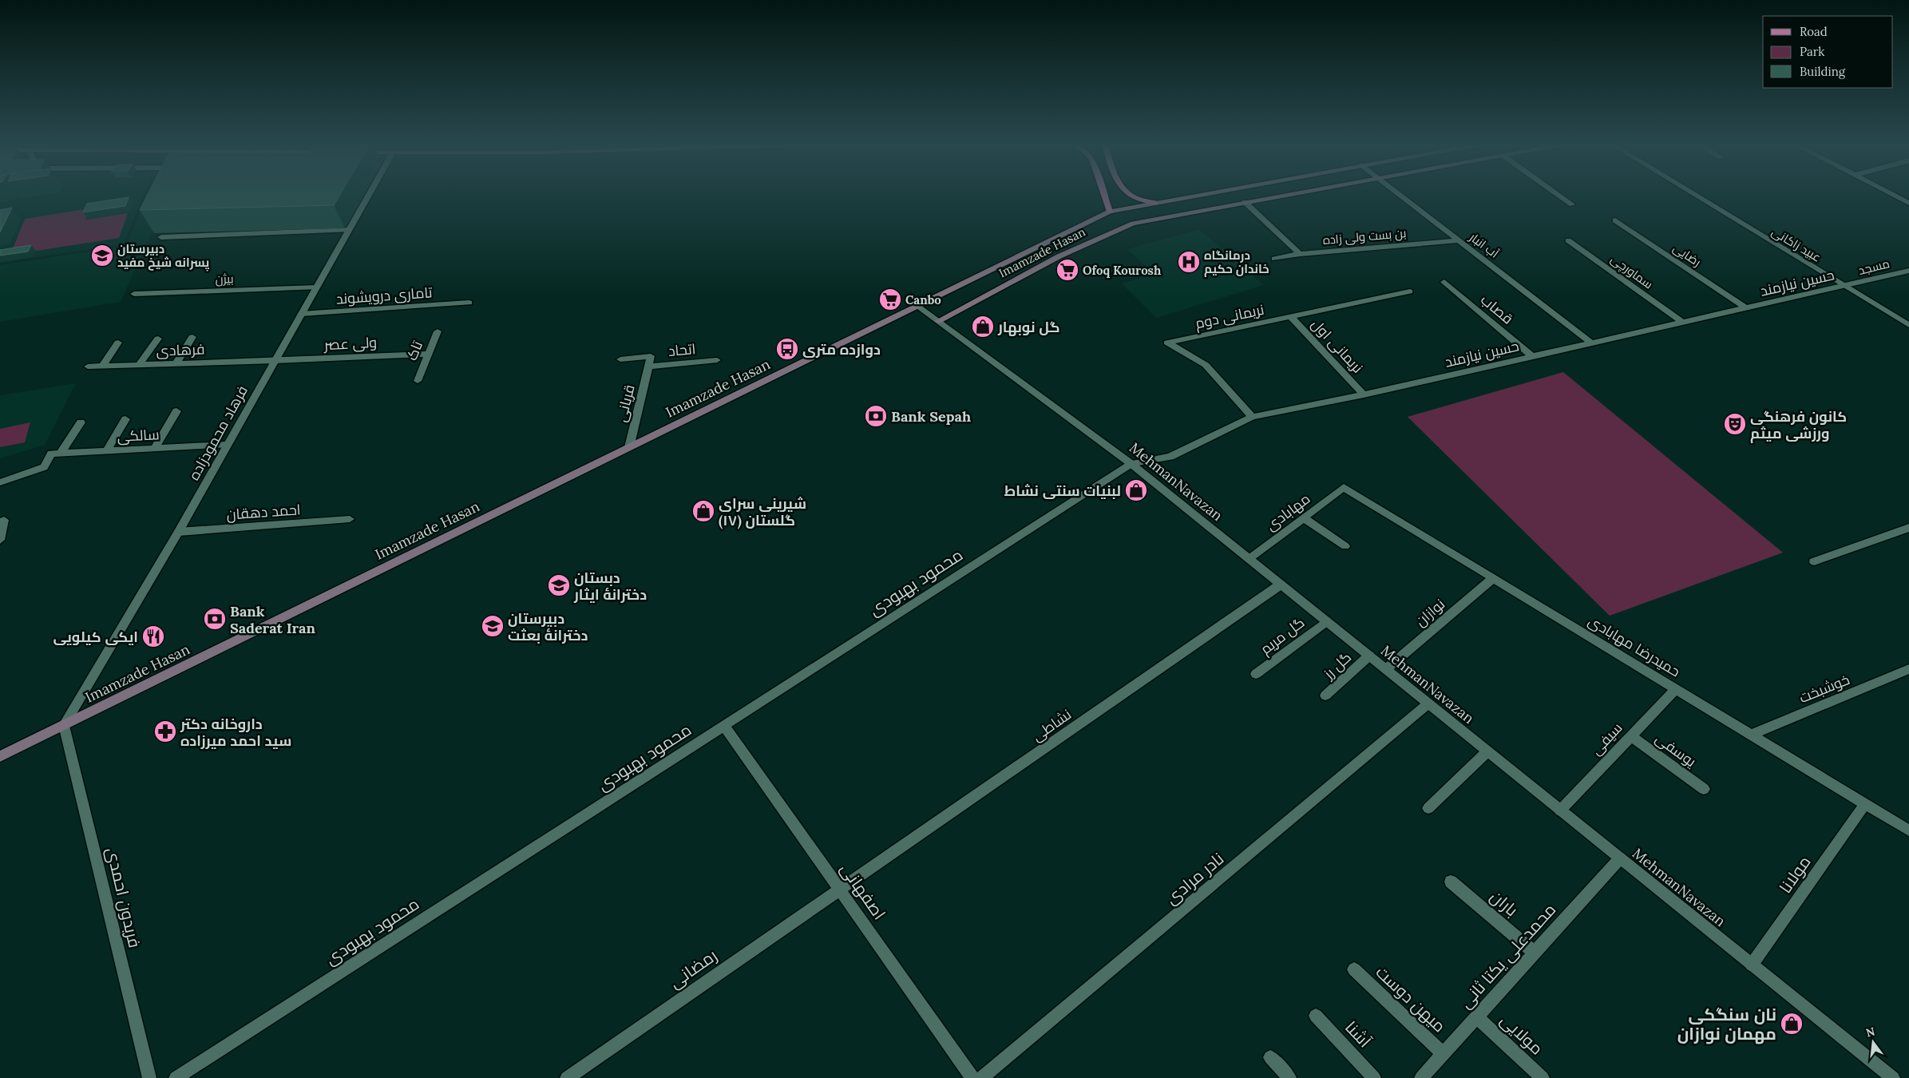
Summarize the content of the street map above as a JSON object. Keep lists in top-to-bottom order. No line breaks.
{"streets":{"main road":["Imamzade Hasan"],"street":["بن بست ولی زاده","عبید زاکانی","آب انبار","رضایی","مسجد","سماورچی","بیژن","حسین نیازمند","تاماری درویشوند","قصاب","نریمانی دوم","ولی عصر","نریمانی اول","فرهادی","اتحاد","تاک","قربانی","فرهاد محمودزاده","سالکی","MehmanNavazan","احمد دهقان","مهابادی","محمود بهبودی","نوازان","گل مریم","حمیدرضا مهابادی","گل رز","خوشبخت","نشاطی","سیفی","یوسفی","مولانا","نادر مرادی","اصفهانی","فریدون احمدی","باران","محمدعلی یکتا ثانی","رمضانی","میهن دوست","آشنا","مولایی"]},"crossings":[["بن بست ولی زاده","آب انبار"],["عبید زاکانی","مسجد"],["عبید زاکانی","حسین نیازمند"],["آب انبار","حسین نیازمند"],["Imamzade Hasan","قربانی"],["Imamzade Hasan","فرهاد محمودزاده"],["Imamzade Hasan","MehmanNavazan"],["Imamzade Hasan","فریدون احمدی"],["رضایی","حسین نیازمند"],["مسجد","حسین نیازمند"],["سماورچی","حسین نیازمند"],["بیژن","فرهاد محمودزاده"],["حسین نیازمند","قصاب"],["حسین نیازمند","نریمانی دوم"],["حسین نیازمند","نریمانی اول"],["حسین نیازمند","MehmanNavazan"],["حسین نیازمند","محمود بهبودی"],["تاماری درویشوند","فرهاد محمودزاده"],["نریمانی دوم","نریمانی اول"],["ولی عصر","فرهادی"],["ولی عصر","تاک"],["ولی عصر","فرهاد محمودزاده"],["فرهادی","فرهاد محمودزاده"],["اتحاد","قربانی"],["فرهاد محمودزاده","سالکی"],["فرهاد محمودزاده","احمد دهقان"],["فرهاد محمودزاده","فریدون احمدی"],["MehmanNavazan","مهابادی"],["MehmanNavazan","محمود بهبودی"],["MehmanNavazan","نوازان"],["MehmanNavazan","گل مریم"],["MehmanNavazan","گل رز"],["MehmanNavazan","نشاطی"],["MehmanNavazan","سیفی"],["MehmanNavazan","مولانا"],["MehmanNavazan","نادر مرادی"],["MehmanNavazan","محمدعلی یکتا ثانی"],["مهابادی","حمیدرضا مهابادی"],["محمود بهبودی","اصفهانی"],["نوازان","حمیدرضا مهابادی"],["حمیدرضا مهابادی","خوشبخت"],["حمیدرضا مهابادی","سیفی"],["حمیدرضا مهابادی","مولانا"],["نشاطی","اصفهانی"],["نشاطی","رمضانی"],["سیفی","یوسفی"],["اصفهانی","رمضانی"],["باران","محمدعلی یکتا ثانی"],["محمدعلی یکتا ثانی","میهن دوست"],["محمدعلی یکتا ثانی","مولایی"]],"places":{"school or university":["دبیرستان پسرانه شیخ مفید","دبستان دخترانهٔ ایثار","دبیرستان دخترانهٔ بعثت"],"hospital":["درمانگاه خاندان حکیم"],"supermarket":["Ofoq Kourosh","Canbo"],"shop":["گل نوبهار","لبنیات سنتی نشاط","شیرینی سرای گلستان (۱۷)","نان سنگکی مهمان‌ نوازان"],"bus stop":["دوازده متری"],"bank":["Bank Sepah","Bank Saderat Iran"],"theatre":["کانون فرهنگی ورزشی میثم"],"restaurant":["ایکی کیلویی"],"pharmacy":["داروخانه دکتر سید احمد میرزاده"]},"legend":["Road","Park","Building"],"north":"top"}
